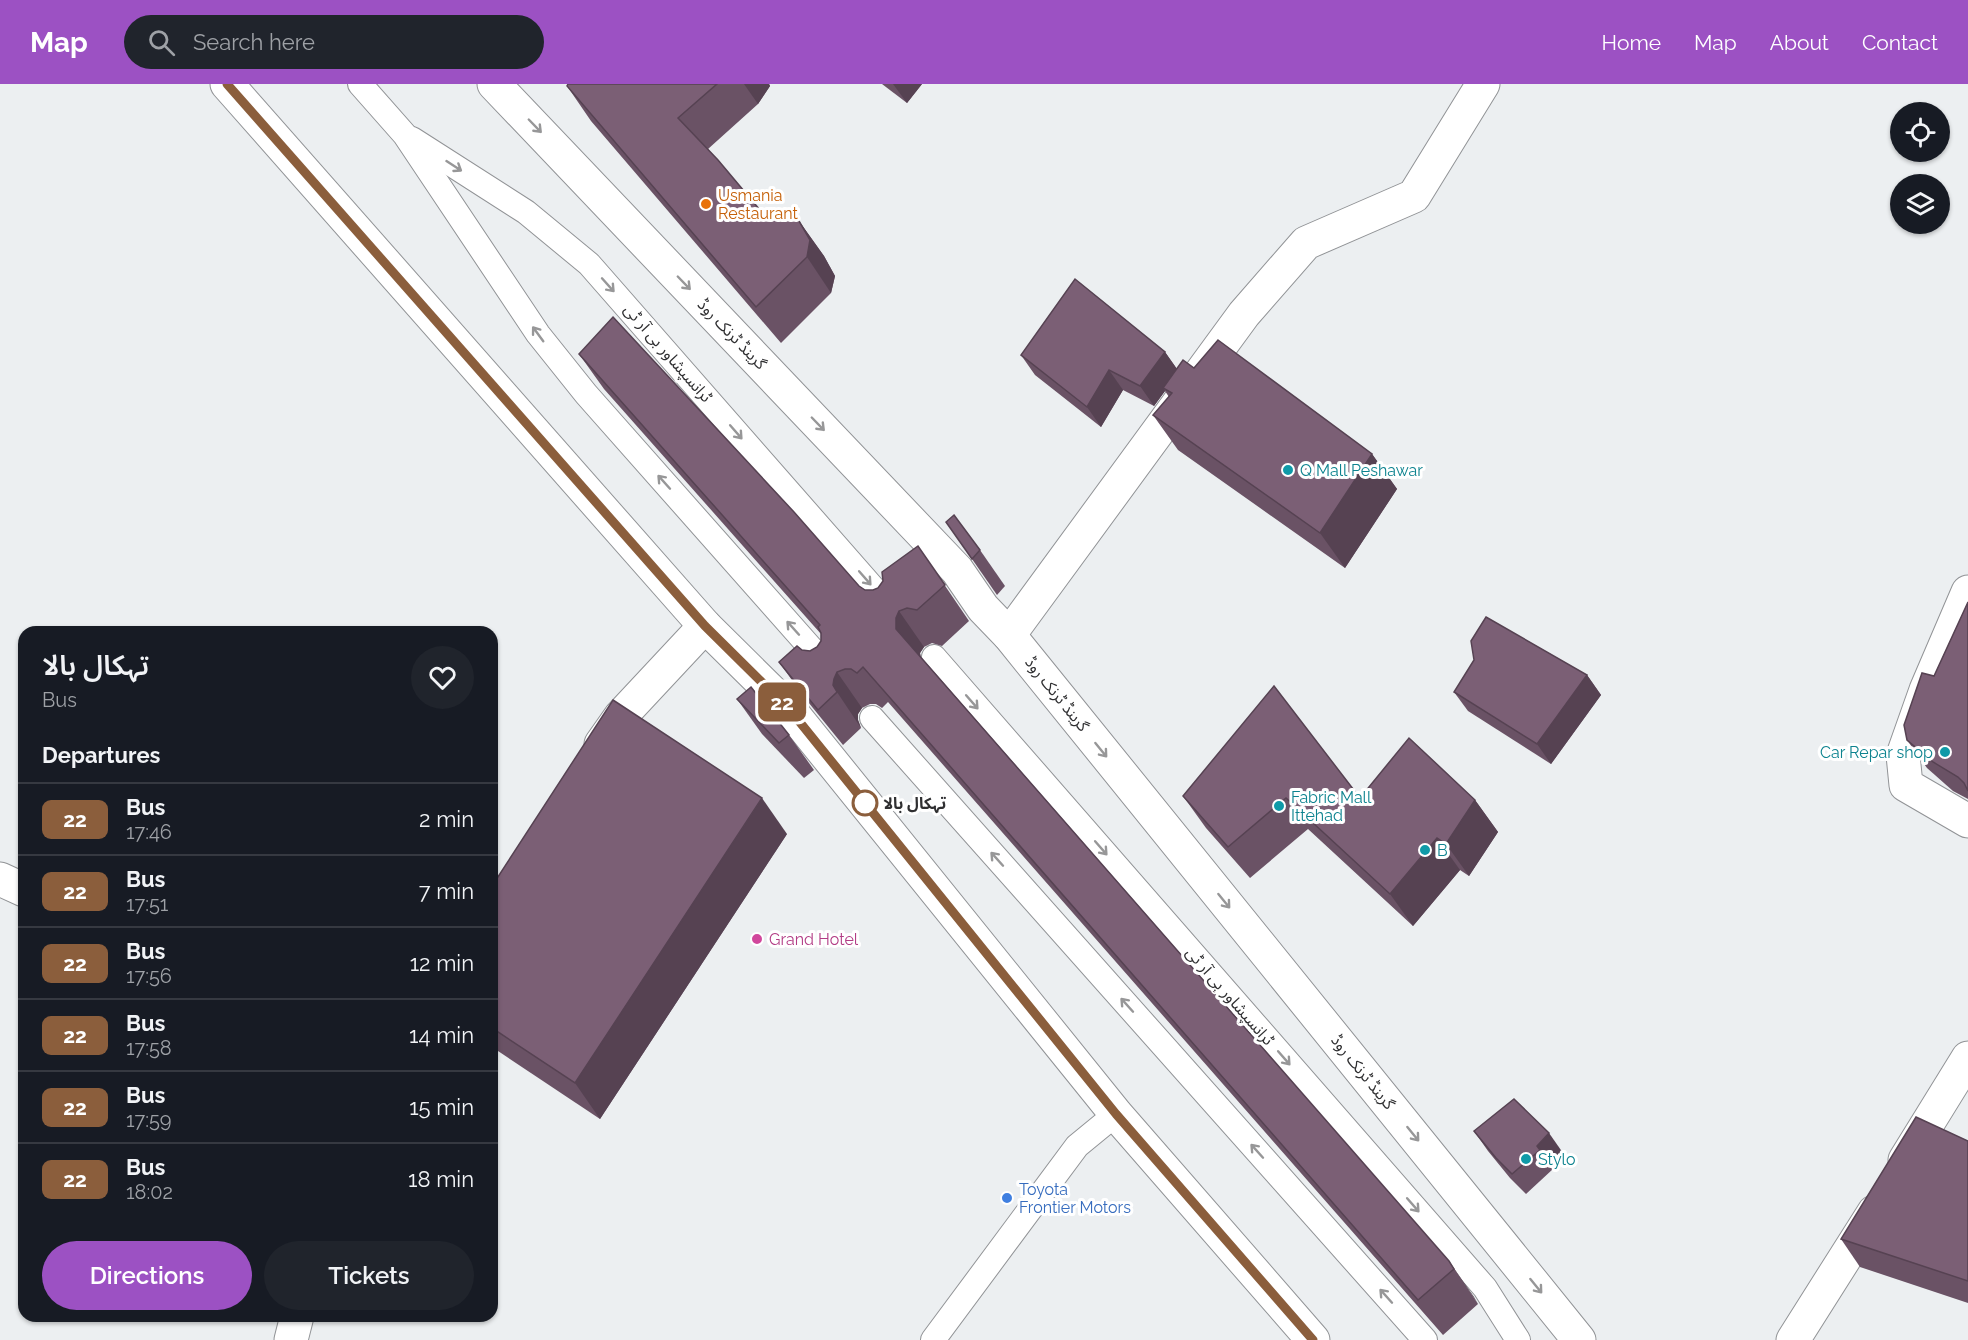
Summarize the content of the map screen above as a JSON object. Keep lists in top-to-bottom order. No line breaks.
{"streets":{"main road":["گرینڈ ٹرنک روڈ"],"lane":["ٹرانسپشاور بی آر ٹی"]},"places":["Usmania Restaurant","Q Mall Peshawar","Car Repar shop","تہکال بالا","Fabric Mall Ittehad","B","Grand Hotel","Stylo","Toyota Frontier Motors"],"lines":["bus line 22"],"page":{"header":"Map","search":"Search here","nav":["Home","Map","About","Contact"],"on_map":"22","heading":[["تہکال بالا","Bus"],"Departures"],"list":[{"mark":"22","name":"Bus","note":"17:46","value":"2 min"},{"mark":"22","name":"Bus","note":"17:51","value":"7 min"},{"mark":"22","name":"Bus","note":"17:56","value":"12 min"},{"mark":"22","name":"Bus","note":"17:58","value":"14 min"},{"mark":"22","name":"Bus","note":"17:59","value":"15 min"},{"mark":"22","name":"Bus","note":"18:02","value":"18 min"}],"buttons":["Directions","Tickets"]}}
